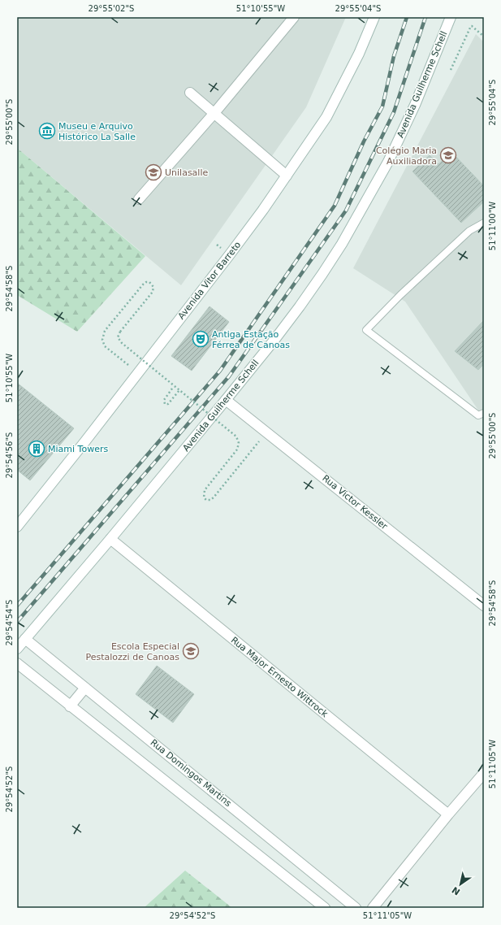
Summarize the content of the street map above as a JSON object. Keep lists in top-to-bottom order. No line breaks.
{"streets":{"street":["Avenida Guilherme Schell","Avenida Vitor Barreto","Rua Victor Kessler","Rua Major Ernesto Wittrock","Rua Domingos Martins"]},"crossings":[["Avenida Guilherme Schell","Rua Victor Kessler"],["Avenida Guilherme Schell","Rua Major Ernesto Wittrock"],["Avenida Guilherme Schell","Rua Domingos Martins"]],"places":{"museum":["Museu e Arquivo Histórico La Salle"],"school or university":["Colégio Maria Auxiliadora","Unilasalle","Escola Especial Pestalozzi de Canoas"],"theatre":["Antiga Estação Férrea de Canoas"],"building":["Miami Towers"]},"north":"bottom left","coordinates":["29°55'02\"S","51°10'55\"W","29°55'04\"S","29°55'00\"S","51°11'00\"W","29°54'58\"S","29°54'56\"S","29°54'54\"S","51°11'05\"W","29°54'52\"S"]}
